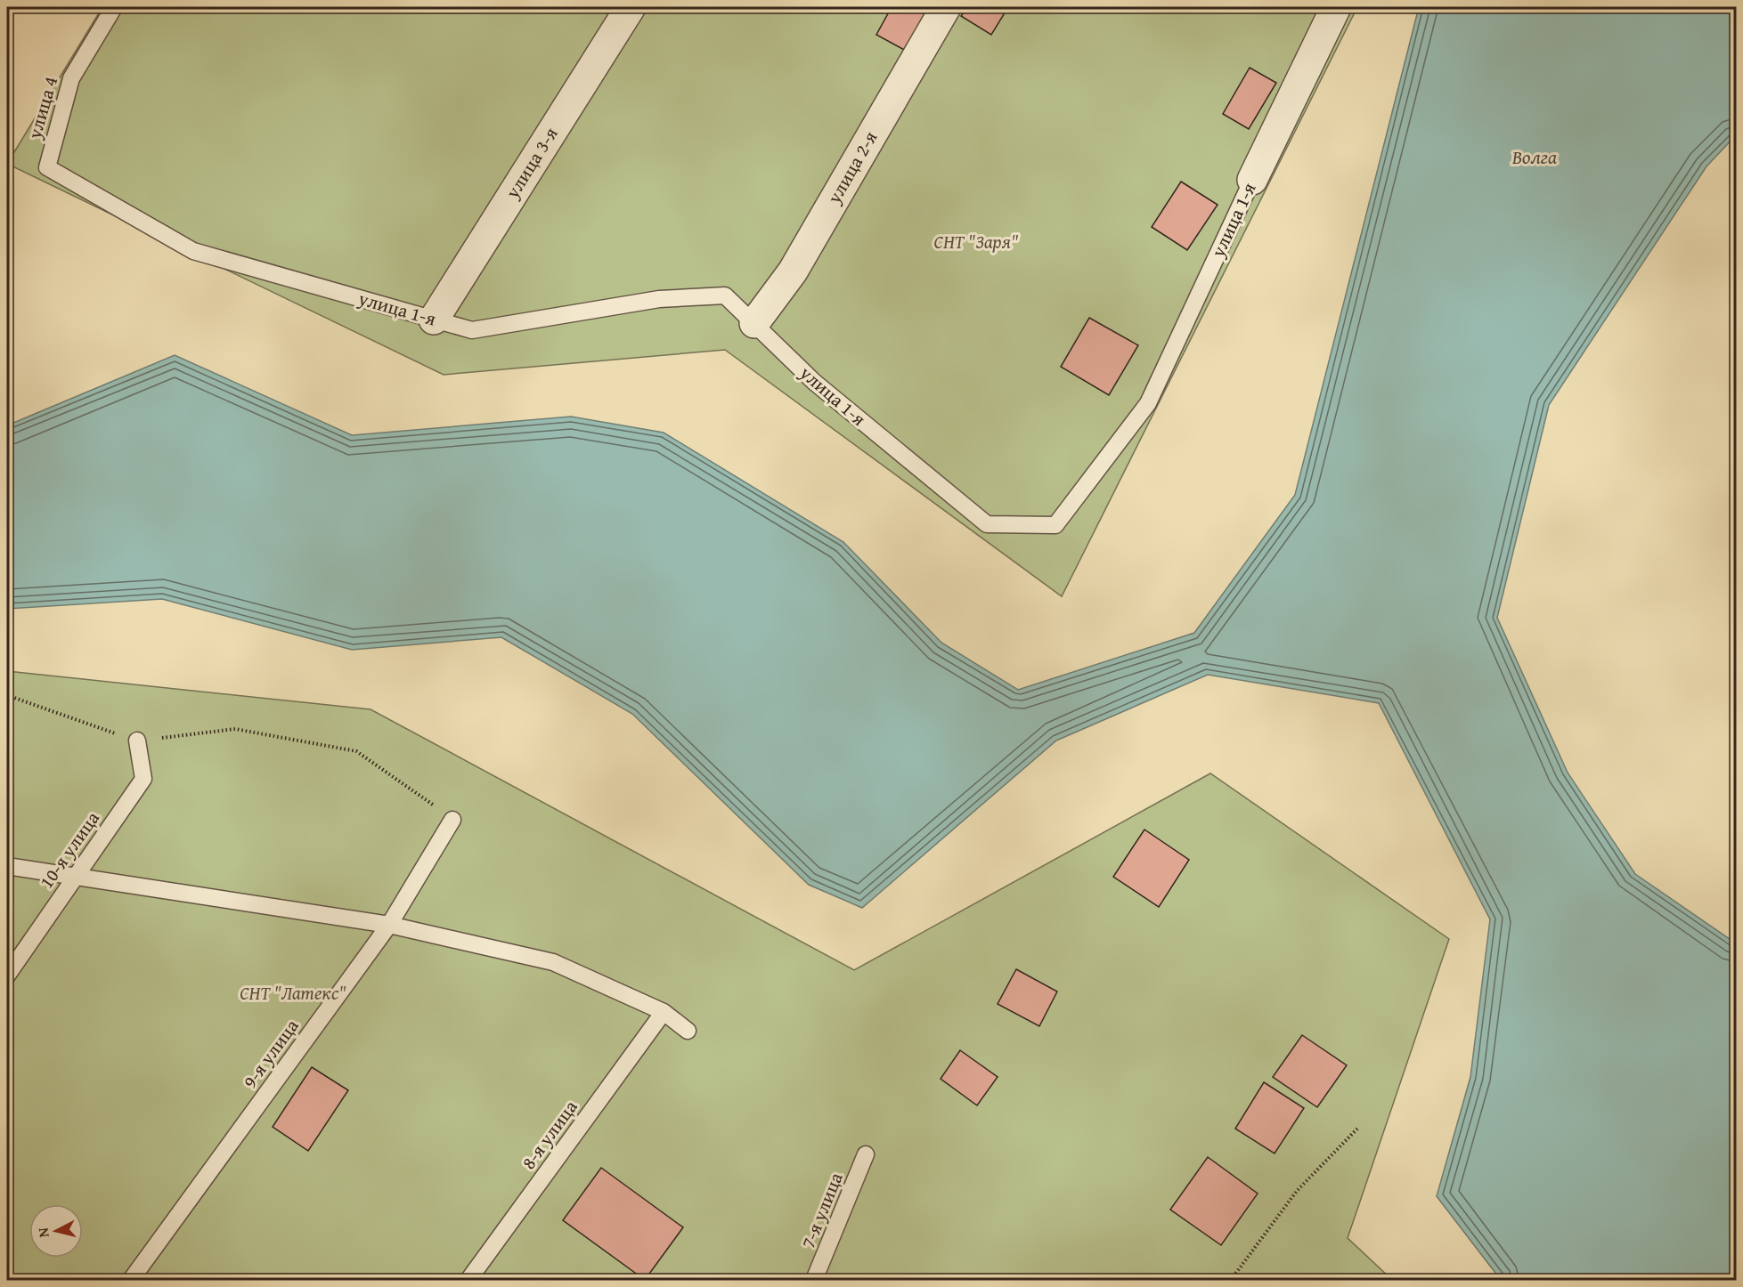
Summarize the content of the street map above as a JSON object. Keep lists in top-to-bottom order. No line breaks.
{"streets":{"street":["улица 3-я","улица 2-я","улица 1-я"],"lane":["улица 4","10-я улица","9-я улица","8-я улица","7-я улица"]},"crossings":[["улица 4","улица 1-я"],["улица 3-я","улица 1-я"],["улица 2-я","улица 1-я"]],"water":["Волга"],"parks":["СНТ \"Заря\"","СНТ \"Латекс\""],"north":"left"}
